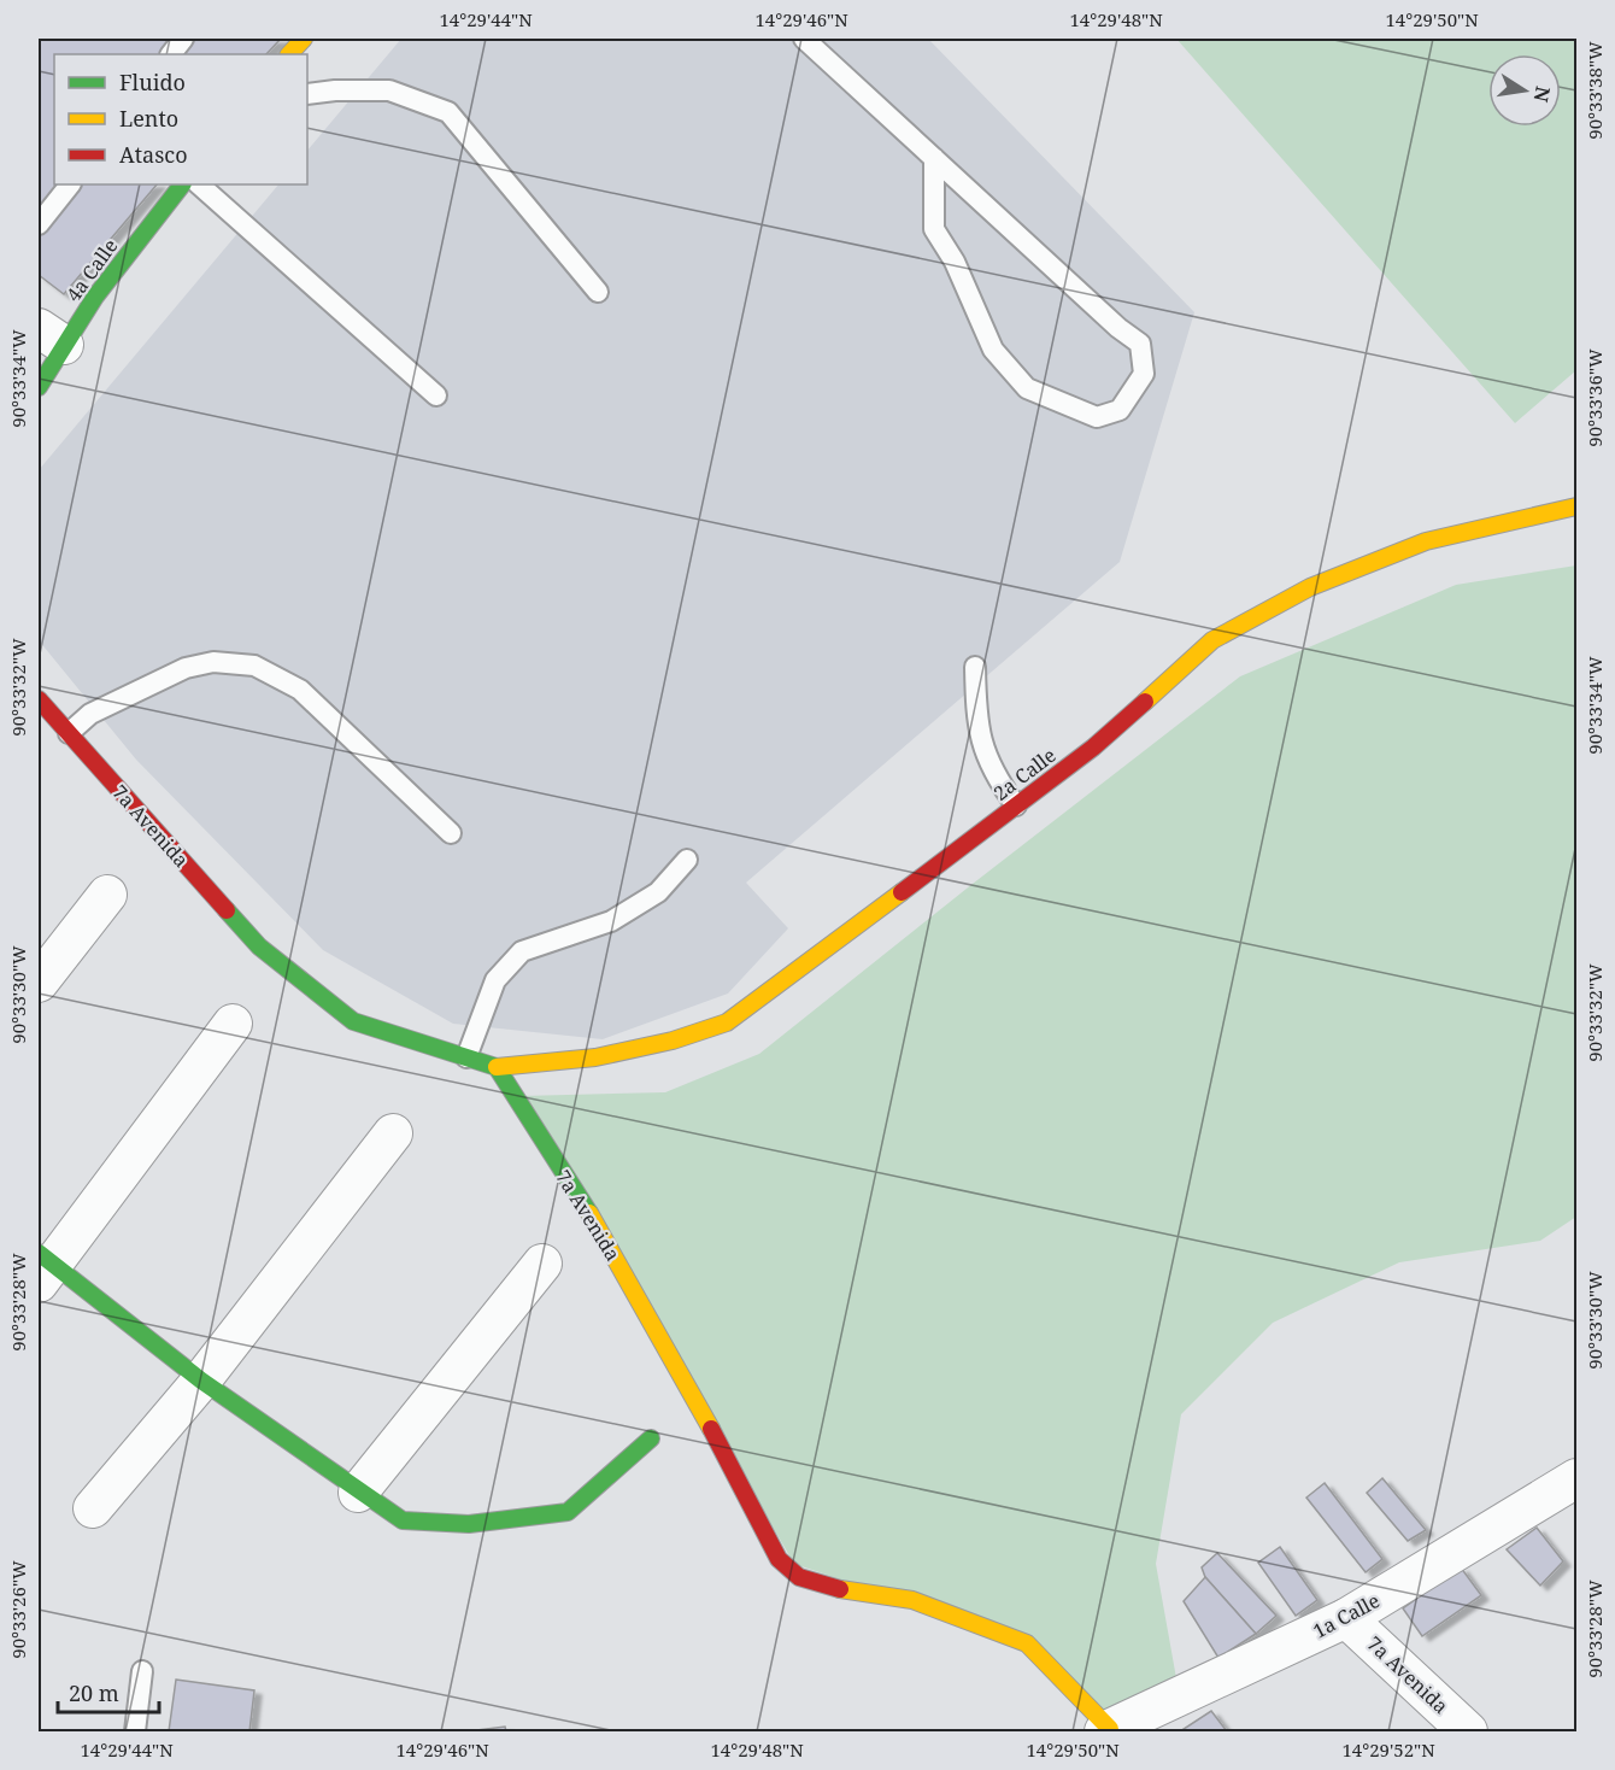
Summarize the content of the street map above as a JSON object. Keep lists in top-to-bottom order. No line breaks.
{"streets":{"street":["4a Calle","2a Calle","7a Avenida","1a Calle"]},"crossings":[["2a Calle","7a Avenida"],["7a Avenida","1a Calle"]],"legend":["Fluido","Lento","Atasco"],"scale_bar":"20 m","north":"right","coordinates":["14°29'44\"N","14°29'46\"N","14°29'48\"N","14°29'50\"N","90°33'38\"W","90°33'34\"W","90°33'36\"W","90°33'32\"W","90°33'30\"W","90°33'28\"W","90°33'26\"W","14°29'52\"N"]}
